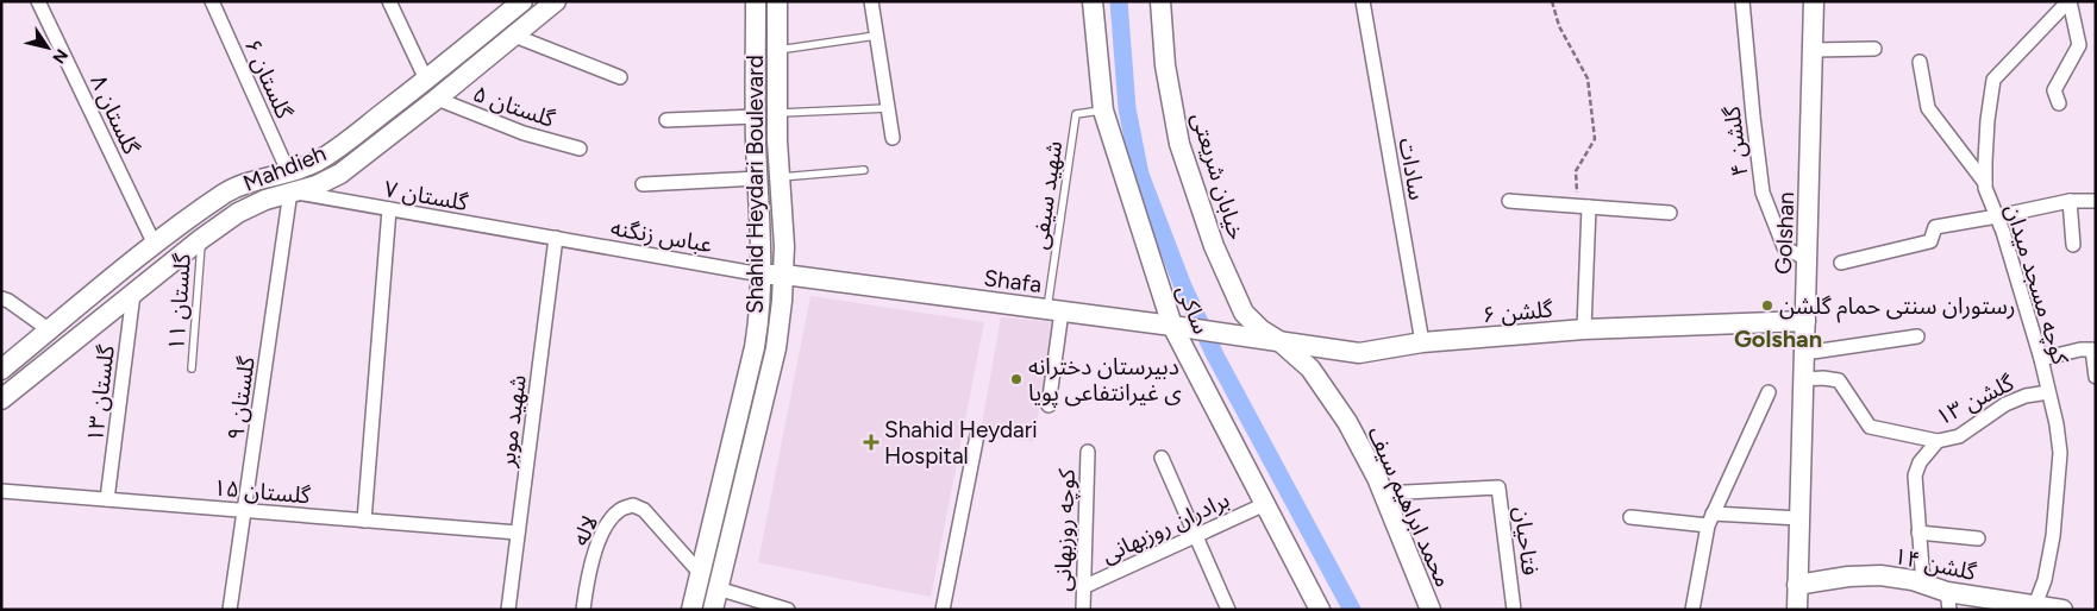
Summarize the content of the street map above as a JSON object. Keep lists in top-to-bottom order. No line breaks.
{"streets":{"street":["گلستان ۶","گلستان ۵","گلستان ۸","گلشن ۴","Mahdieh","سادات","خیابان شریعتی","Shahid Heydari Boulevard","گلستان ۷","Golshan","عباس زنگنه","Shafa","کوچه مسجد میدان","ساکی","گلشن ۶","گلستان ۱۳","گلستان ۹","گلشن ۱۳","شهید موبر","گلستان ۱۵","محمد ابراهیم سیف","برادران روزبهانی","لاله","کوچه روزبهانی","فتاحیان","گلشن ۱۴"],"lane":["شهید سیفی","گلستان ۱۱"]},"crossings":[["گلستان ۶","Mahdieh"],["گلستان ۵","Mahdieh"],["گلستان ۸","Mahdieh"],["گلشن ۴","Golshan"],["Mahdieh","گلستان ۷"],["Mahdieh","گلستان ۱۱"],["Mahdieh","گلستان ۱۳"],["Mahdieh","گلستان ۹"],["سادات","گلشن ۶"],["خیابان شریعتی","گلشن ۶"],["خیابان شریعتی","محمد ابراهیم سیف"],["Shahid Heydari Boulevard","عباس زنگنه"],["Shahid Heydari Boulevard","Shafa"],["Shahid Heydari Boulevard","لاله"],["گلستان ۷","عباس زنگنه"],["گلستان ۷","گلستان ۹"],["گلستان ۷","شهید موبر"],["شهید سیفی","Shafa"],["شهید سیفی","ساکی"],["Golshan","گلشن ۶"],["Golshan","گلشن ۱۳"],["Golshan","گلشن ۱۴"],["عباس زنگنه","Shafa"],["عباس زنگنه","شهید موبر"],["Shafa","ساکی"],["Shafa","گلشن ۶"],["کوچه مسجد میدان","گلشن ۱۳"],["کوچه مسجد میدان","گلشن ۱۴"],["ساکی","برادران روزبهانی"],["گلشن ۶","محمد ابراهیم سیف"],["گلستان ۱۳","گلستان ۱۵"],["گلستان ۹","گلستان ۱۵"],["شهید موبر","گلستان ۱۵"],["محمد ابراهیم سیف","فتاحیان"],["برادران روزبهانی","کوچه روزبهانی"]],"districts":["Golshan"],"places":{"other":["رستوران سنتی حمام گلشن","دبیرستان دخترانه ی غیرانتفاعی پویا"],"health":["Shahid Heydari Hospital"]},"north":"bottom right"}
